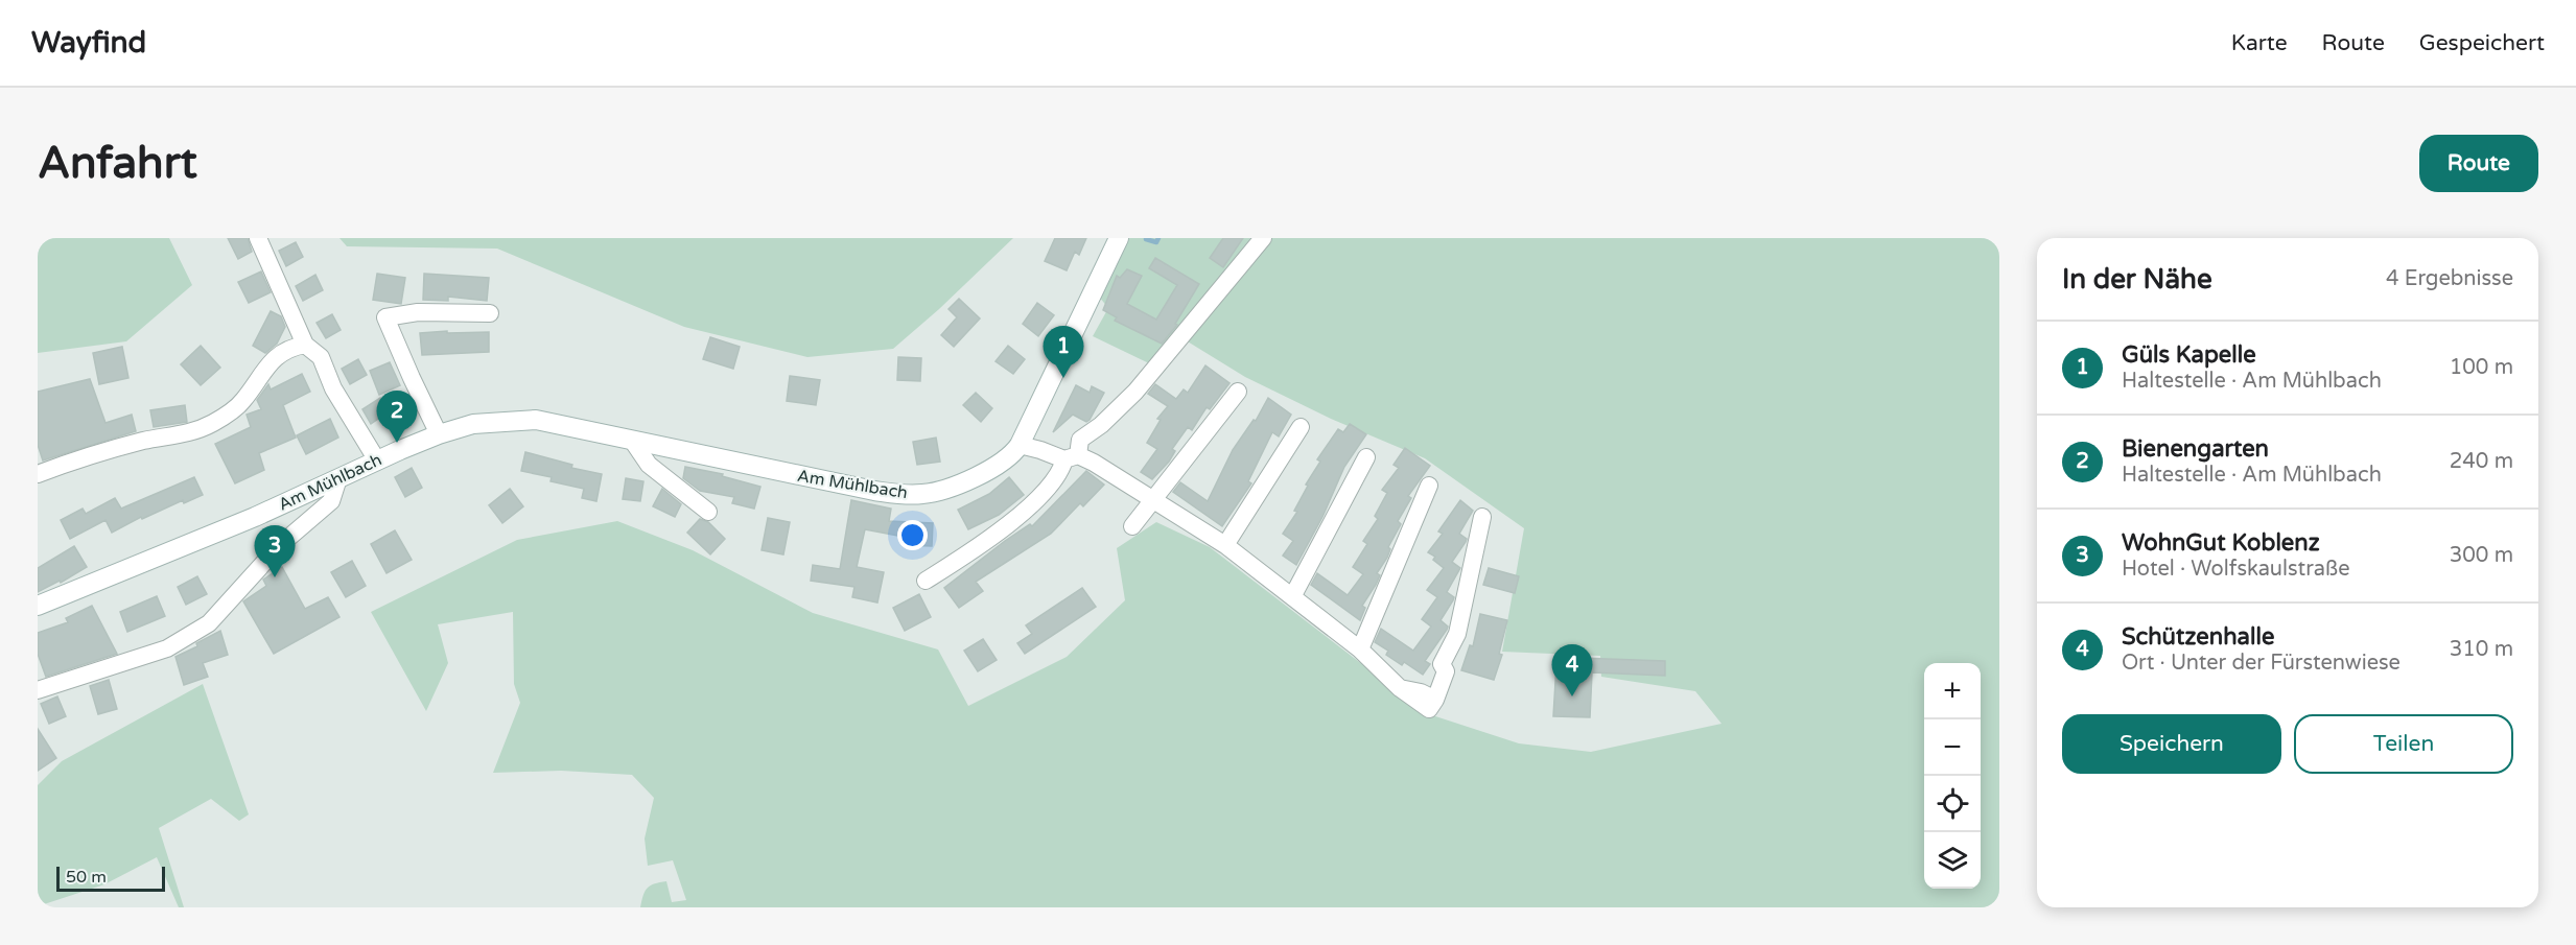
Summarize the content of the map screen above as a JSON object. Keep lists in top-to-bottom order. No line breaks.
{"streets":{"street":["Am Mühlbach"]},"scale_bar":"50 m","page":{"header":"Wayfind","nav":["Karte","Route","Gespeichert"],"buttons":["Route",["Speichern","Teilen"]],"title":"Anfahrt","heading":["In der Nähe","4 Ergebnisse"],"list":[{"mark":"1","name":"Güls Kapelle","note":"Haltestelle · Am Mühlbach","value":"100 m"},{"mark":"2","name":"Bienengarten","note":"Haltestelle · Am Mühlbach","value":"240 m"},{"mark":"3","name":"WohnGut Koblenz","note":"Hotel · Wolfskaulstraße","value":"300 m"},{"mark":"4","name":"Schützenhalle","note":"Ort · Unter der Fürstenwiese","value":"310 m"}],"pins":["1","2","3","4"],"map_buttons":["+","−"],"scale":"50 m"}}
